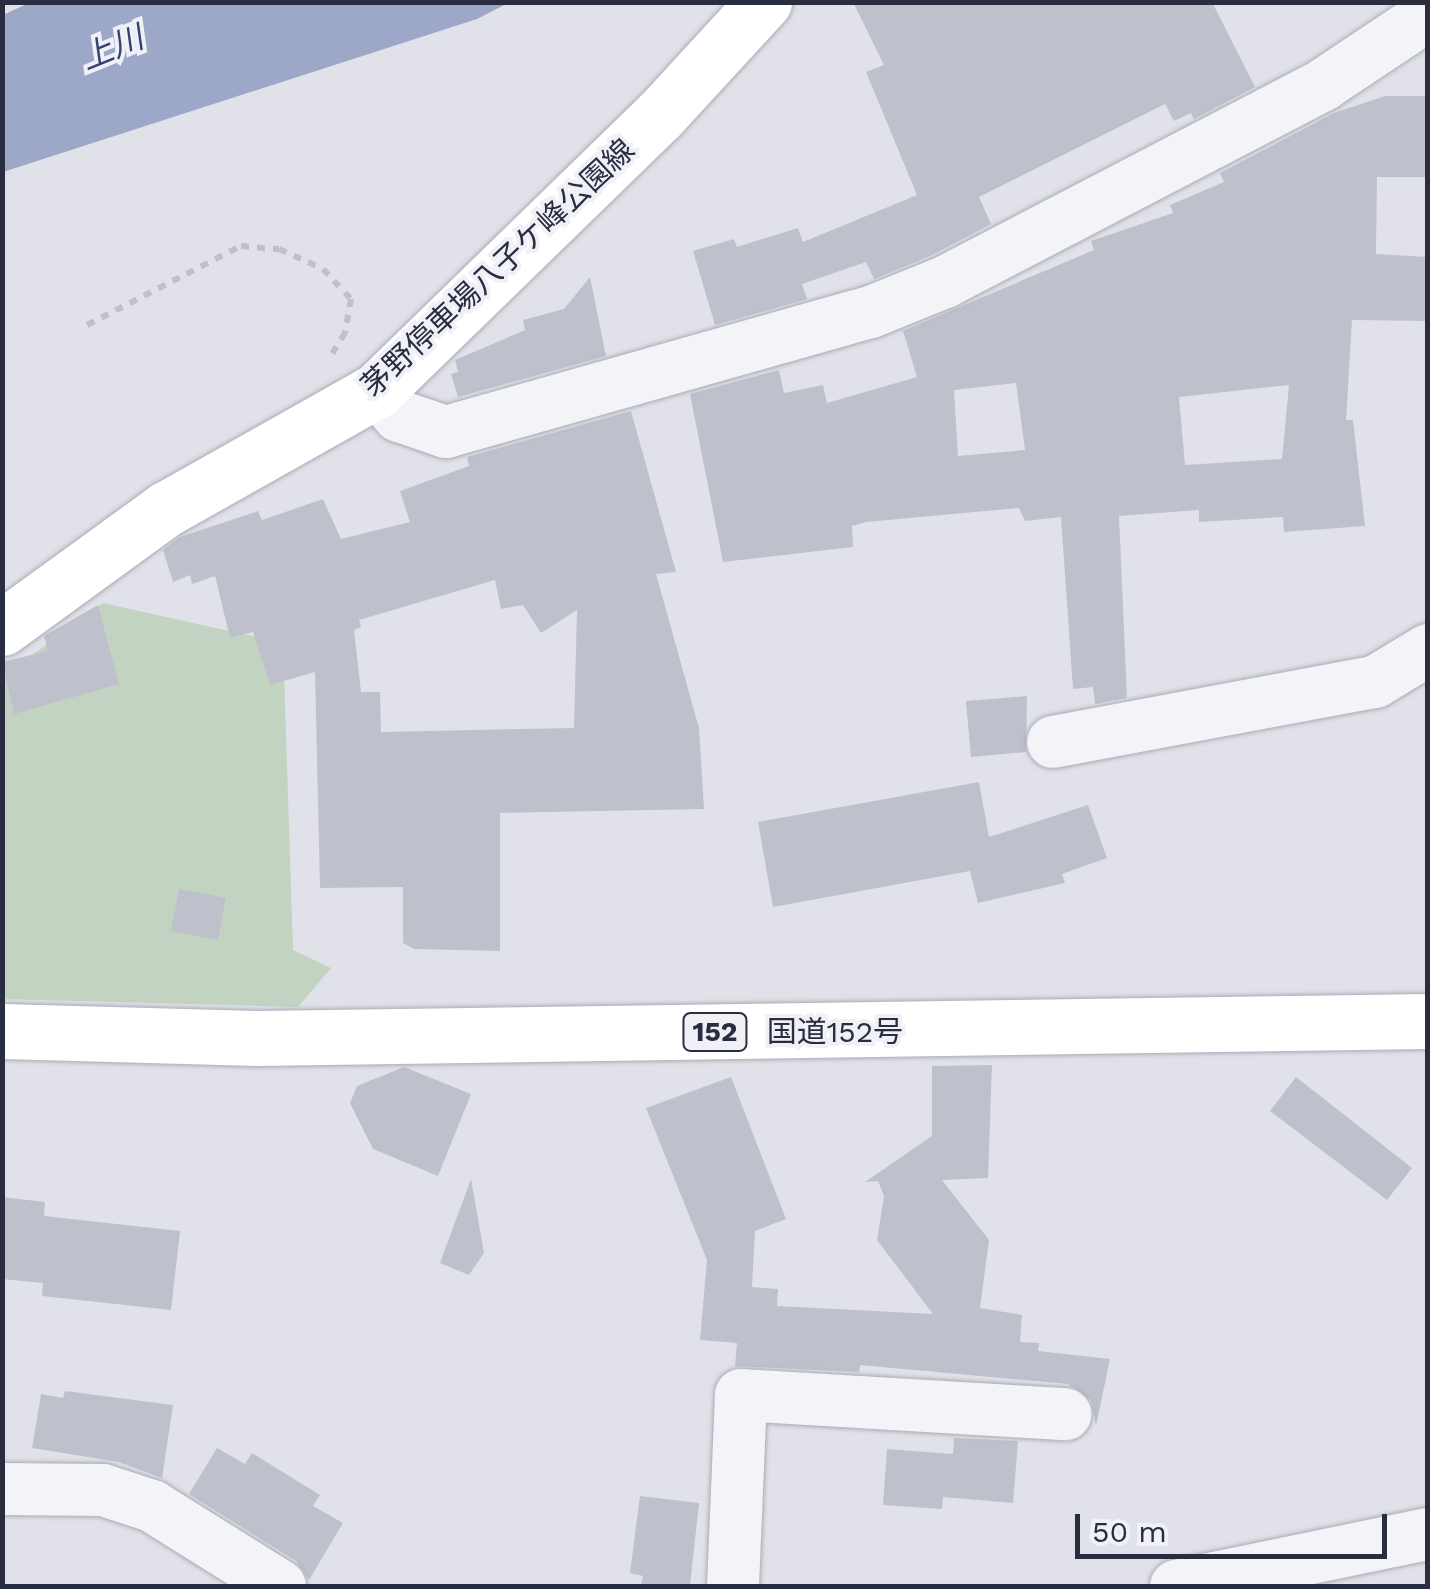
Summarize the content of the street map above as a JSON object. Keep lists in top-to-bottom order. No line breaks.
{"streets":{"main road":["茅野停車場八子ケ峰公園線","152","国道152号"]},"water":["上川"],"scale_bar":"50 m"}
